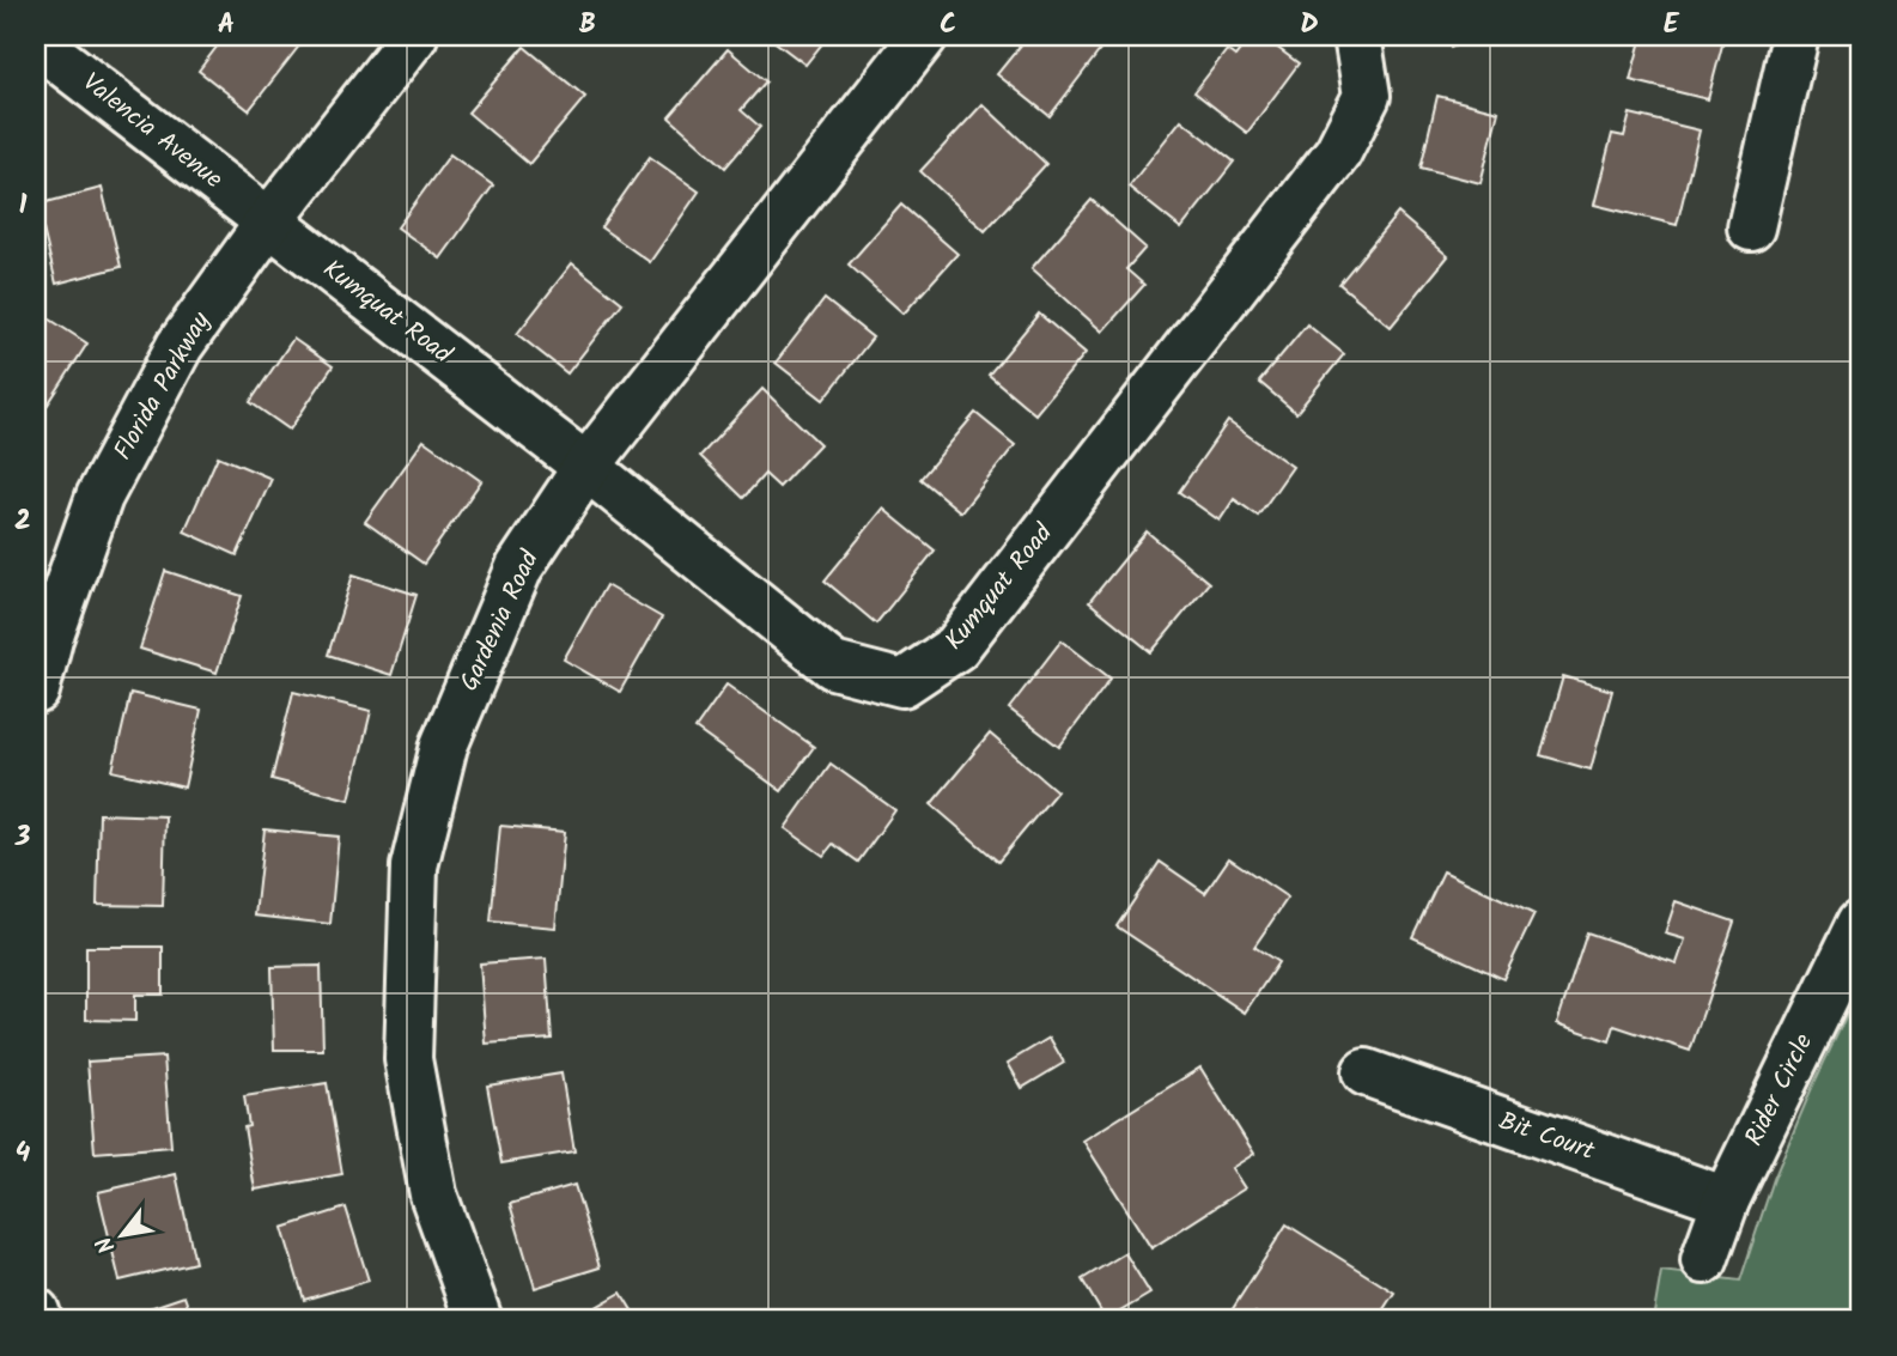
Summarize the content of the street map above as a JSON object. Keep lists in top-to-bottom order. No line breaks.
{"streets":{"street":["Valencia Avenue","Kumquat Road","Florida Parkway","Gardenia Road","Rider Circle","Bit Court"]},"crossings":[["Valencia Avenue","Kumquat Road"],["Valencia Avenue","Florida Parkway"],["Kumquat Road","Florida Parkway"],["Kumquat Road","Gardenia Road"],["Rider Circle","Bit Court"]],"north":"bottom left","grid":{"columns":["A","B","C","D","E"],"rows":["1","2","3","4"]}}
